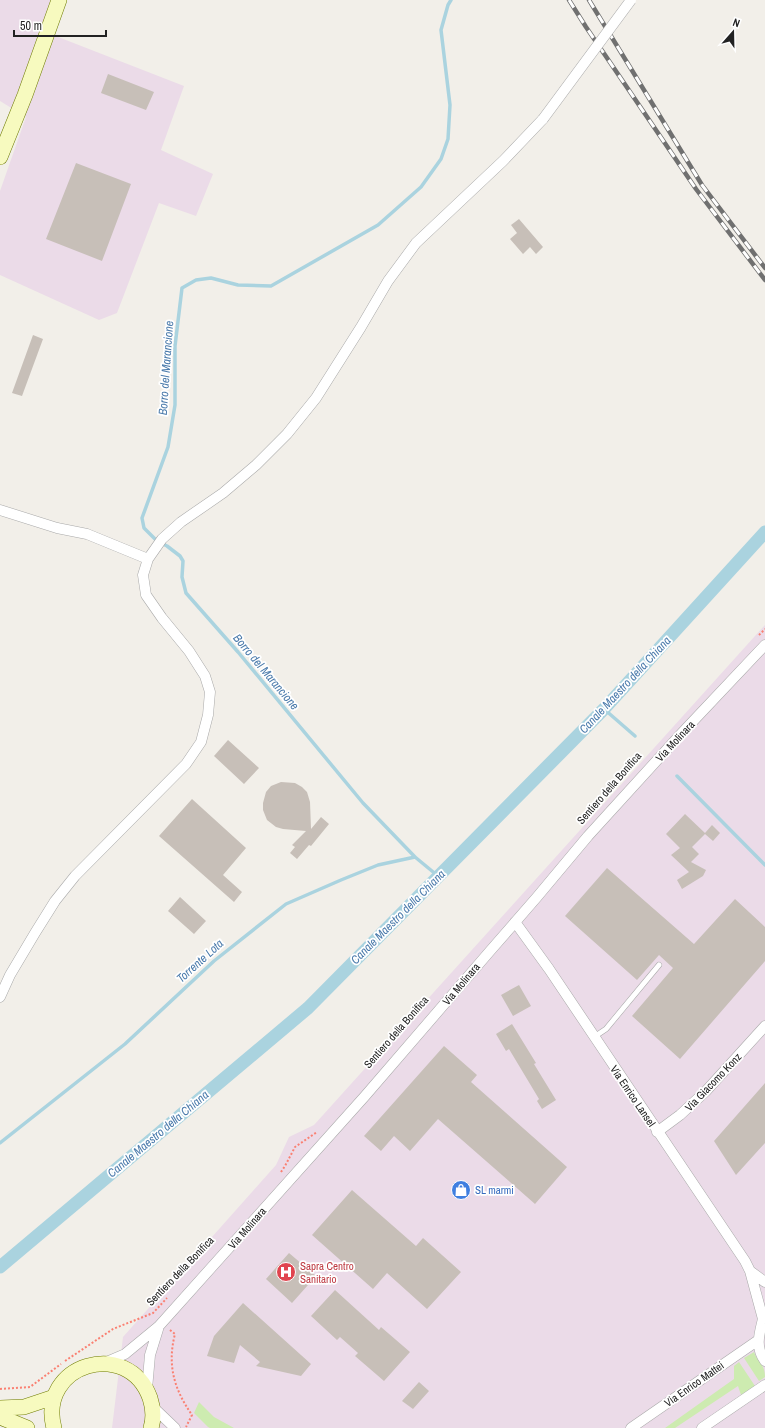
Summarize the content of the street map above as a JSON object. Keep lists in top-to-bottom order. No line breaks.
{"streets":{"street":["Via Molinara","Via Giacomo Konz","Via Enrico Lansel","Via Enrico Mattei"],"path":["Sentiero della Bonifica"]},"crossings":[["Via Molinara","Via Enrico Lansel"],["Via Giacomo Konz","Via Enrico Lansel"]],"water":["Borro del Marancione","Canale Maestro della Chiana","Torrente Lota"],"places":{"shop":["SL marmi"],"hospital":["Sapra Centro Sanitario"]},"scale_bar":"50 m","north":"top"}
